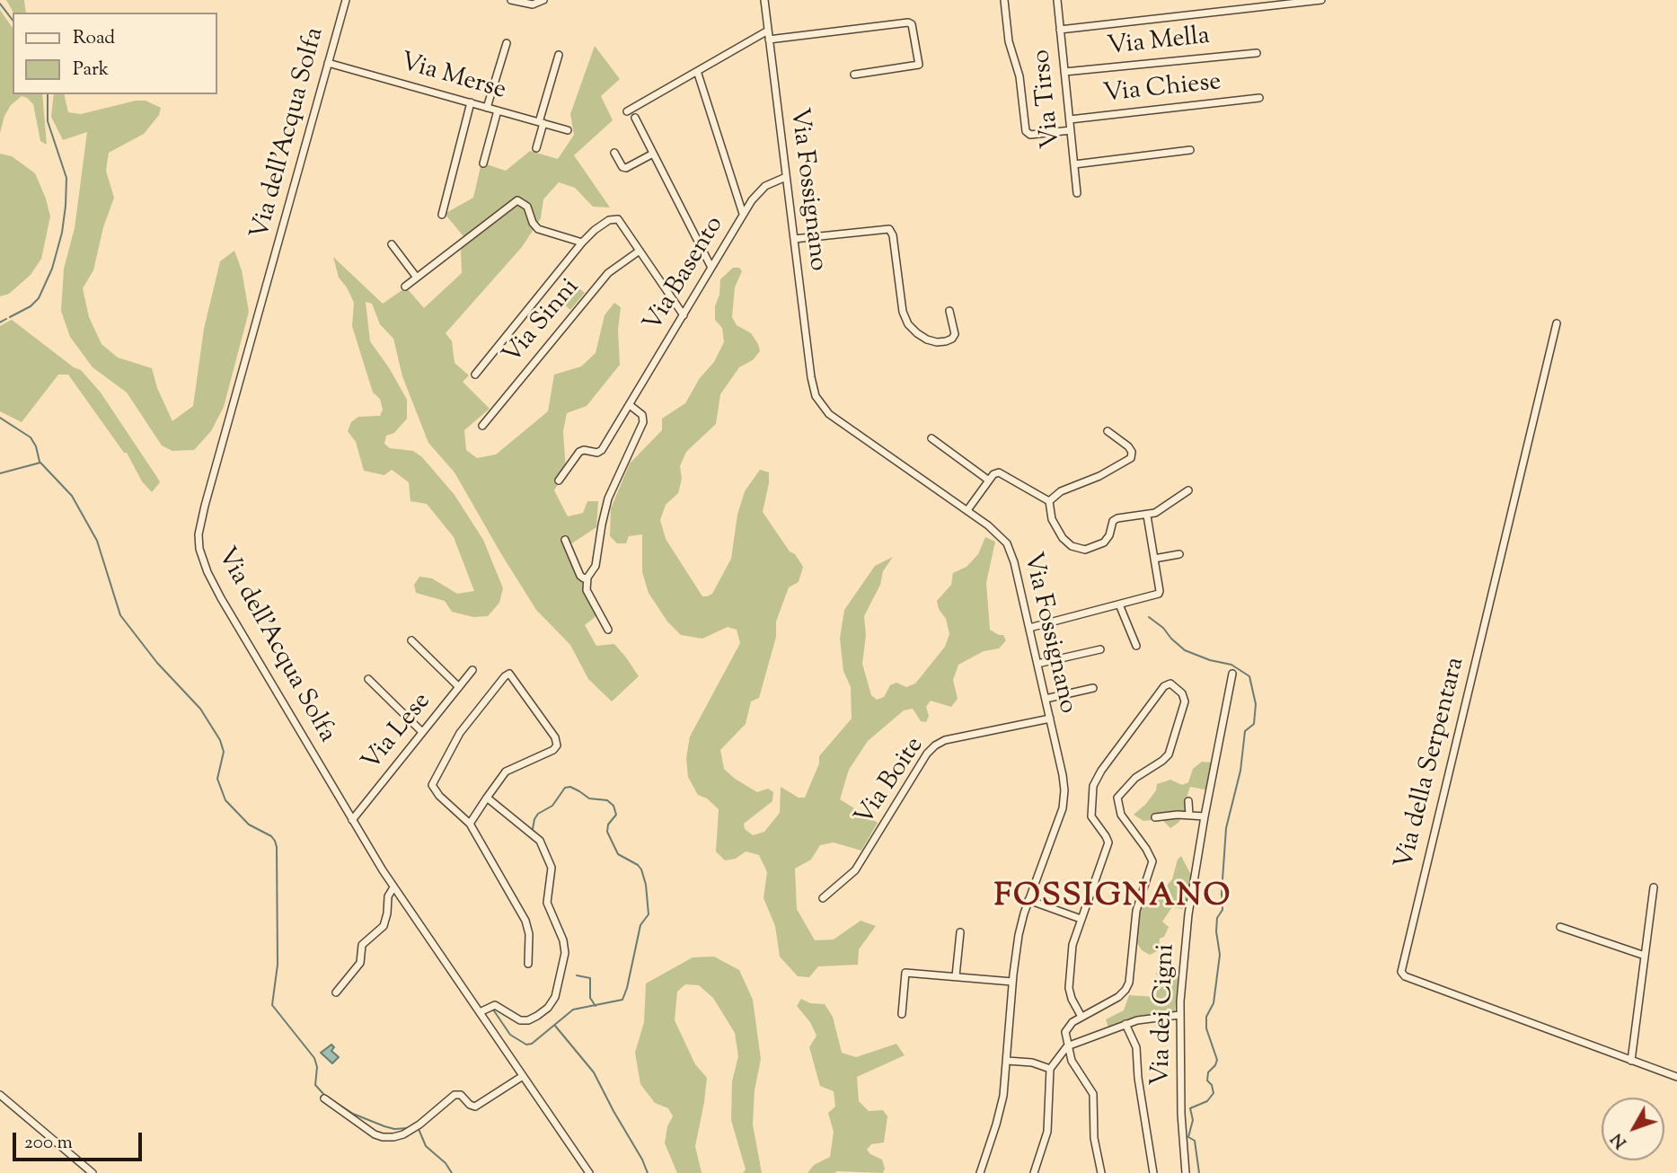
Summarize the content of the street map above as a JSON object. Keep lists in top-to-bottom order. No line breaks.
{"streets":{"street":["Via Mella","Via Merse","Via Chiese","Via Tirso","Via dell'Acqua Solfa","Via Fossignano","Via Basento","Via Sinni","Via Lese","Via della Serpentara","Via Boite","Via dei Cigni"]},"crossings":[["Via Mella","Via Tirso"],["Via Merse","Via dell'Acqua Solfa"],["Via Chiese","Via Tirso"],["Via dell'Acqua Solfa","Via Lese"],["Via Fossignano","Via Basento"],["Via Fossignano","Via Boite"]],"districts":["FOSSIGNANO"],"legend":["Road","Park"],"scale_bar":"200 m","north":"bottom left"}
